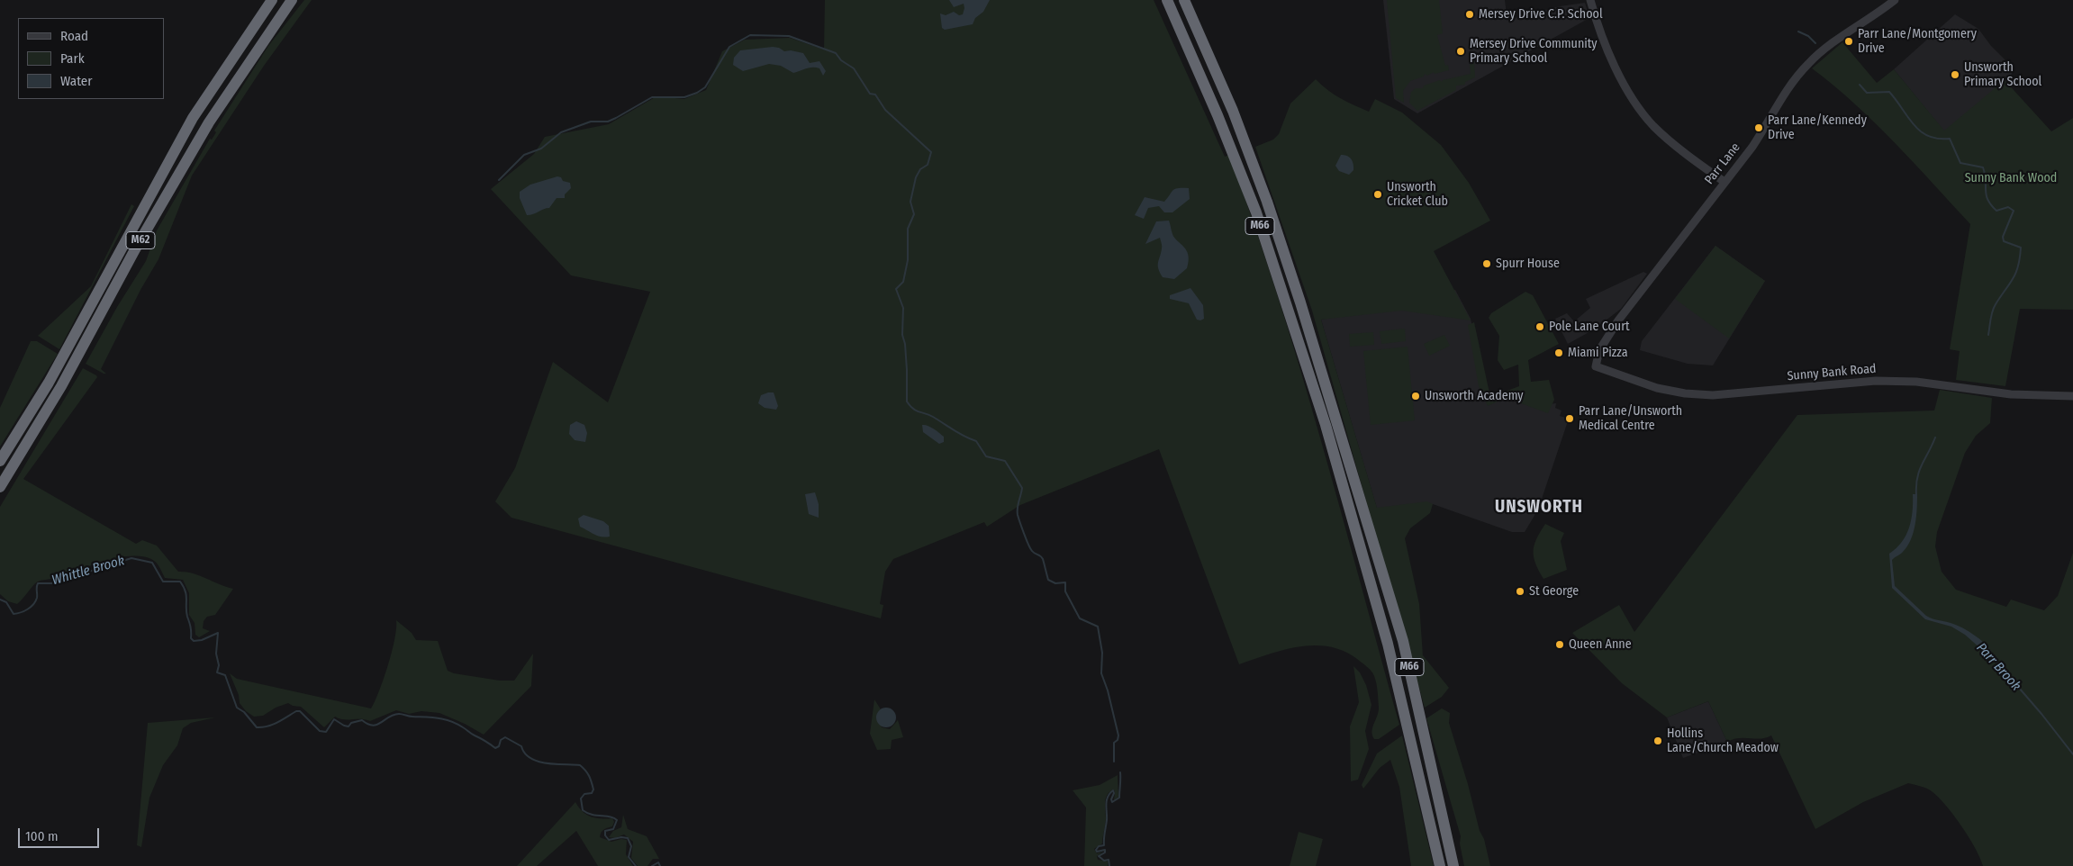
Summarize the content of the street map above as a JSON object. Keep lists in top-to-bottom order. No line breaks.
{"streets":{"highway":["M66","M62"],"street":["Parr Lane","Sunny Bank Road"]},"crossings":[["Parr Lane","Sunny Bank Road"]],"districts":["UNSWORTH"],"water":["Whittle Brook","Parr Brook"],"parks":["Sunny Bank Wood"],"places":["Mersey Drive C.P. School","Parr Lane/Montgomery Drive","Mersey Drive Community Primary School","Unsworth Primary School","Parr Lane/Kennedy Drive","Unsworth Cricket Club","Spurr House","Pole Lane Court","Miami Pizza","Unsworth Academy","Parr Lane/Unsworth Medical Centre","St George","Queen Anne","Hollins Lane/Church Meadow"],"legend":["Road","Park","Water"],"scale_bar":"100 m"}
